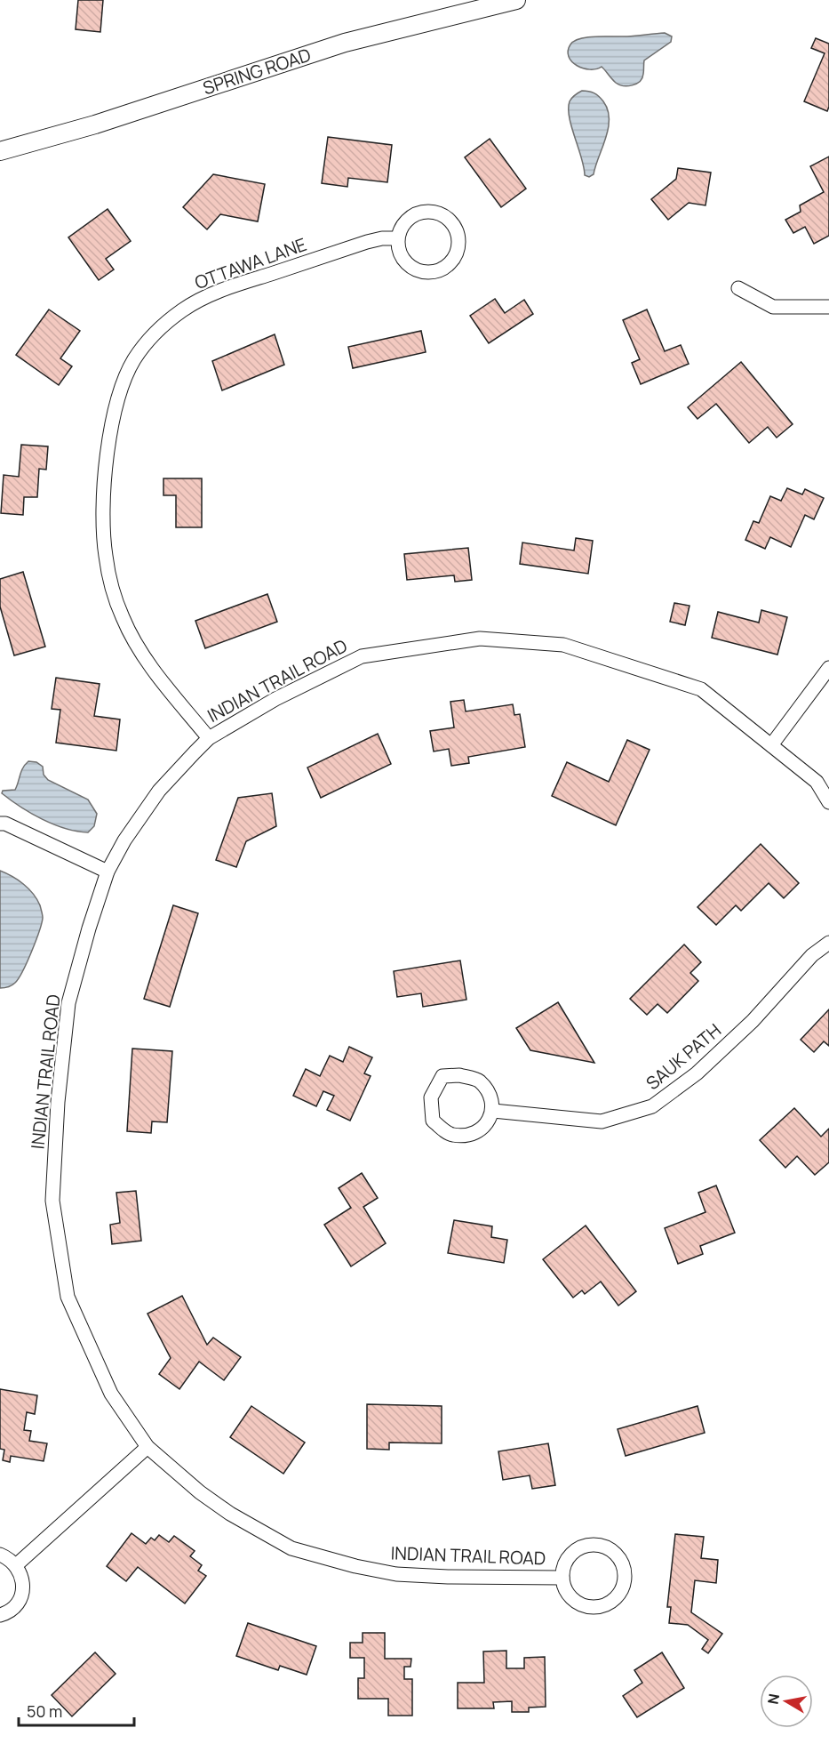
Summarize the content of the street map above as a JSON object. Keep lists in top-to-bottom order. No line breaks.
{"streets":{"street":["SPRING ROAD","OTTAWA LANE","INDIAN TRAIL ROAD","SAUK PATH"]},"crossings":[["OTTAWA LANE","INDIAN TRAIL ROAD"]],"scale_bar":"50 m","north":"left"}
